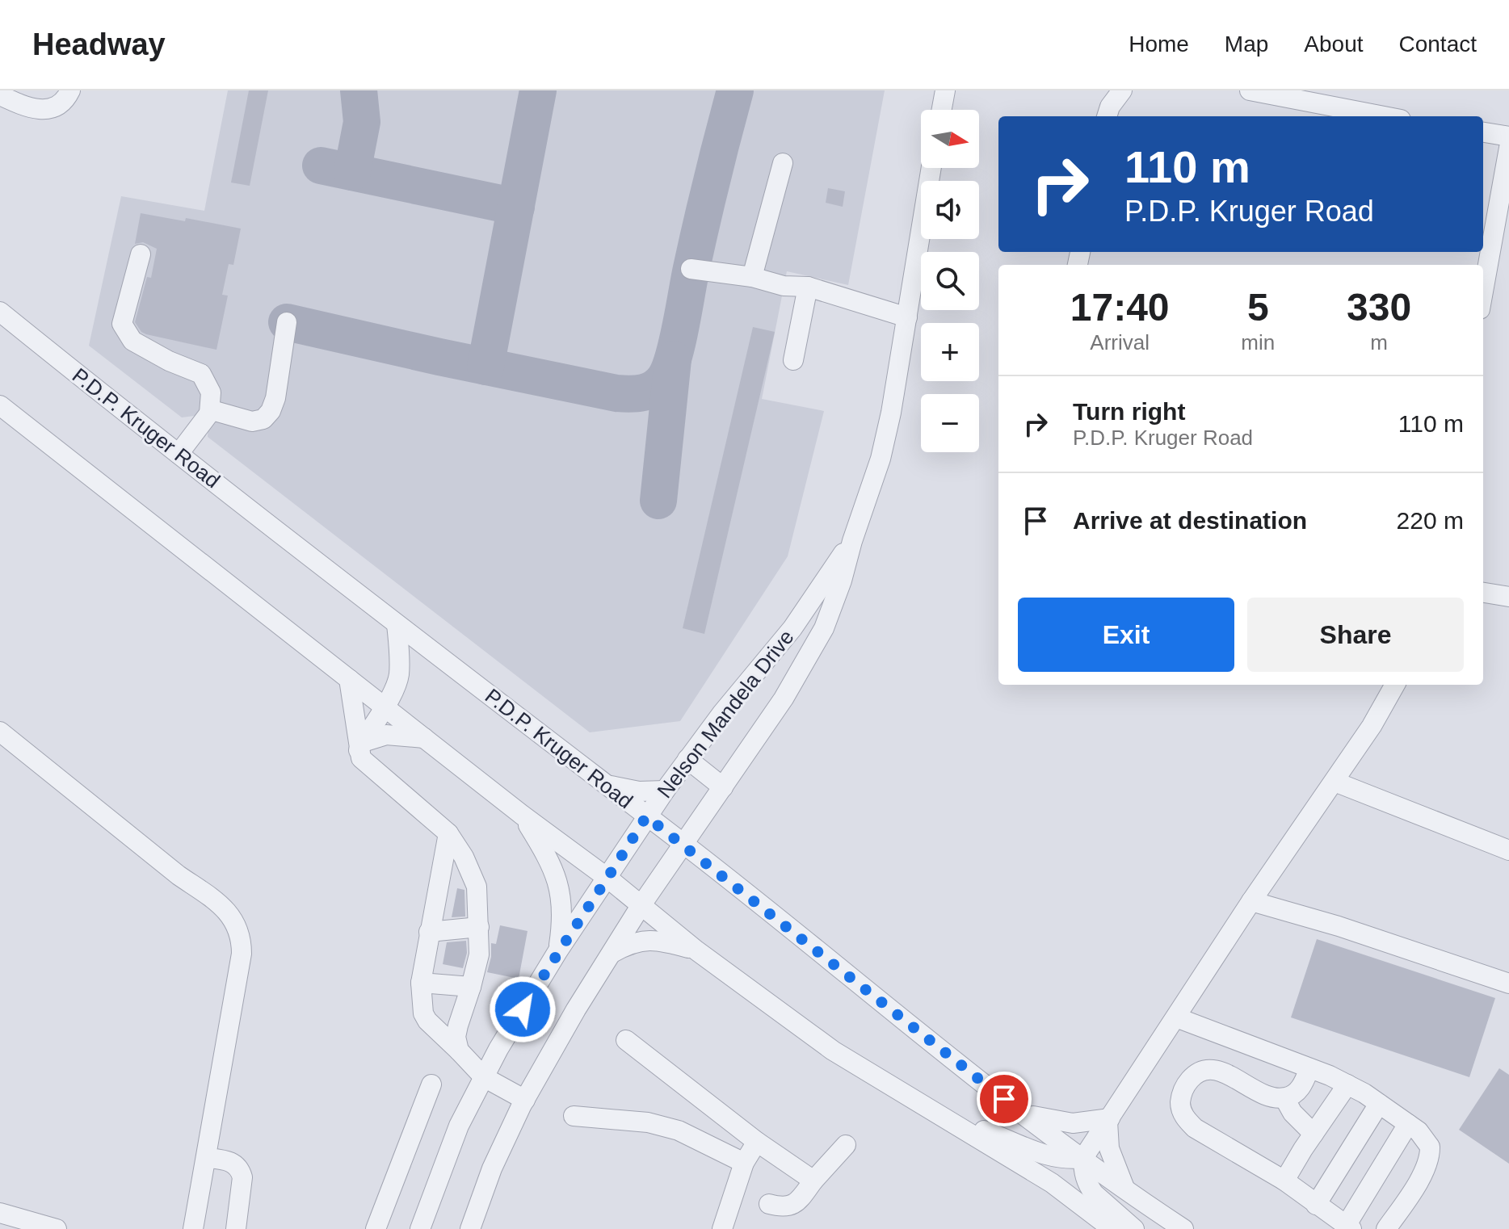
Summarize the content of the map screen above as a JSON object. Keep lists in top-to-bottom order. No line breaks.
{"streets":{"street":["P.D.P. Kruger Road","Nelson Mandela Drive"]},"crossings":[["P.D.P. Kruger Road","Nelson Mandela Drive"]],"north":"right","page":{"header":"Headway","nav":["Home","Map","About","Contact"],"map_buttons":["+","−"],"turn":["110 m","P.D.P. Kruger Road"],"eta":["17:40","Arrival","5","min","330","m"],"list":[{"name":"Turn right","note":"P.D.P. Kruger Road","value":"110 m"},{"name":"Arrive at destination","value":"220 m"}],"buttons":["Exit","Share"]}}
